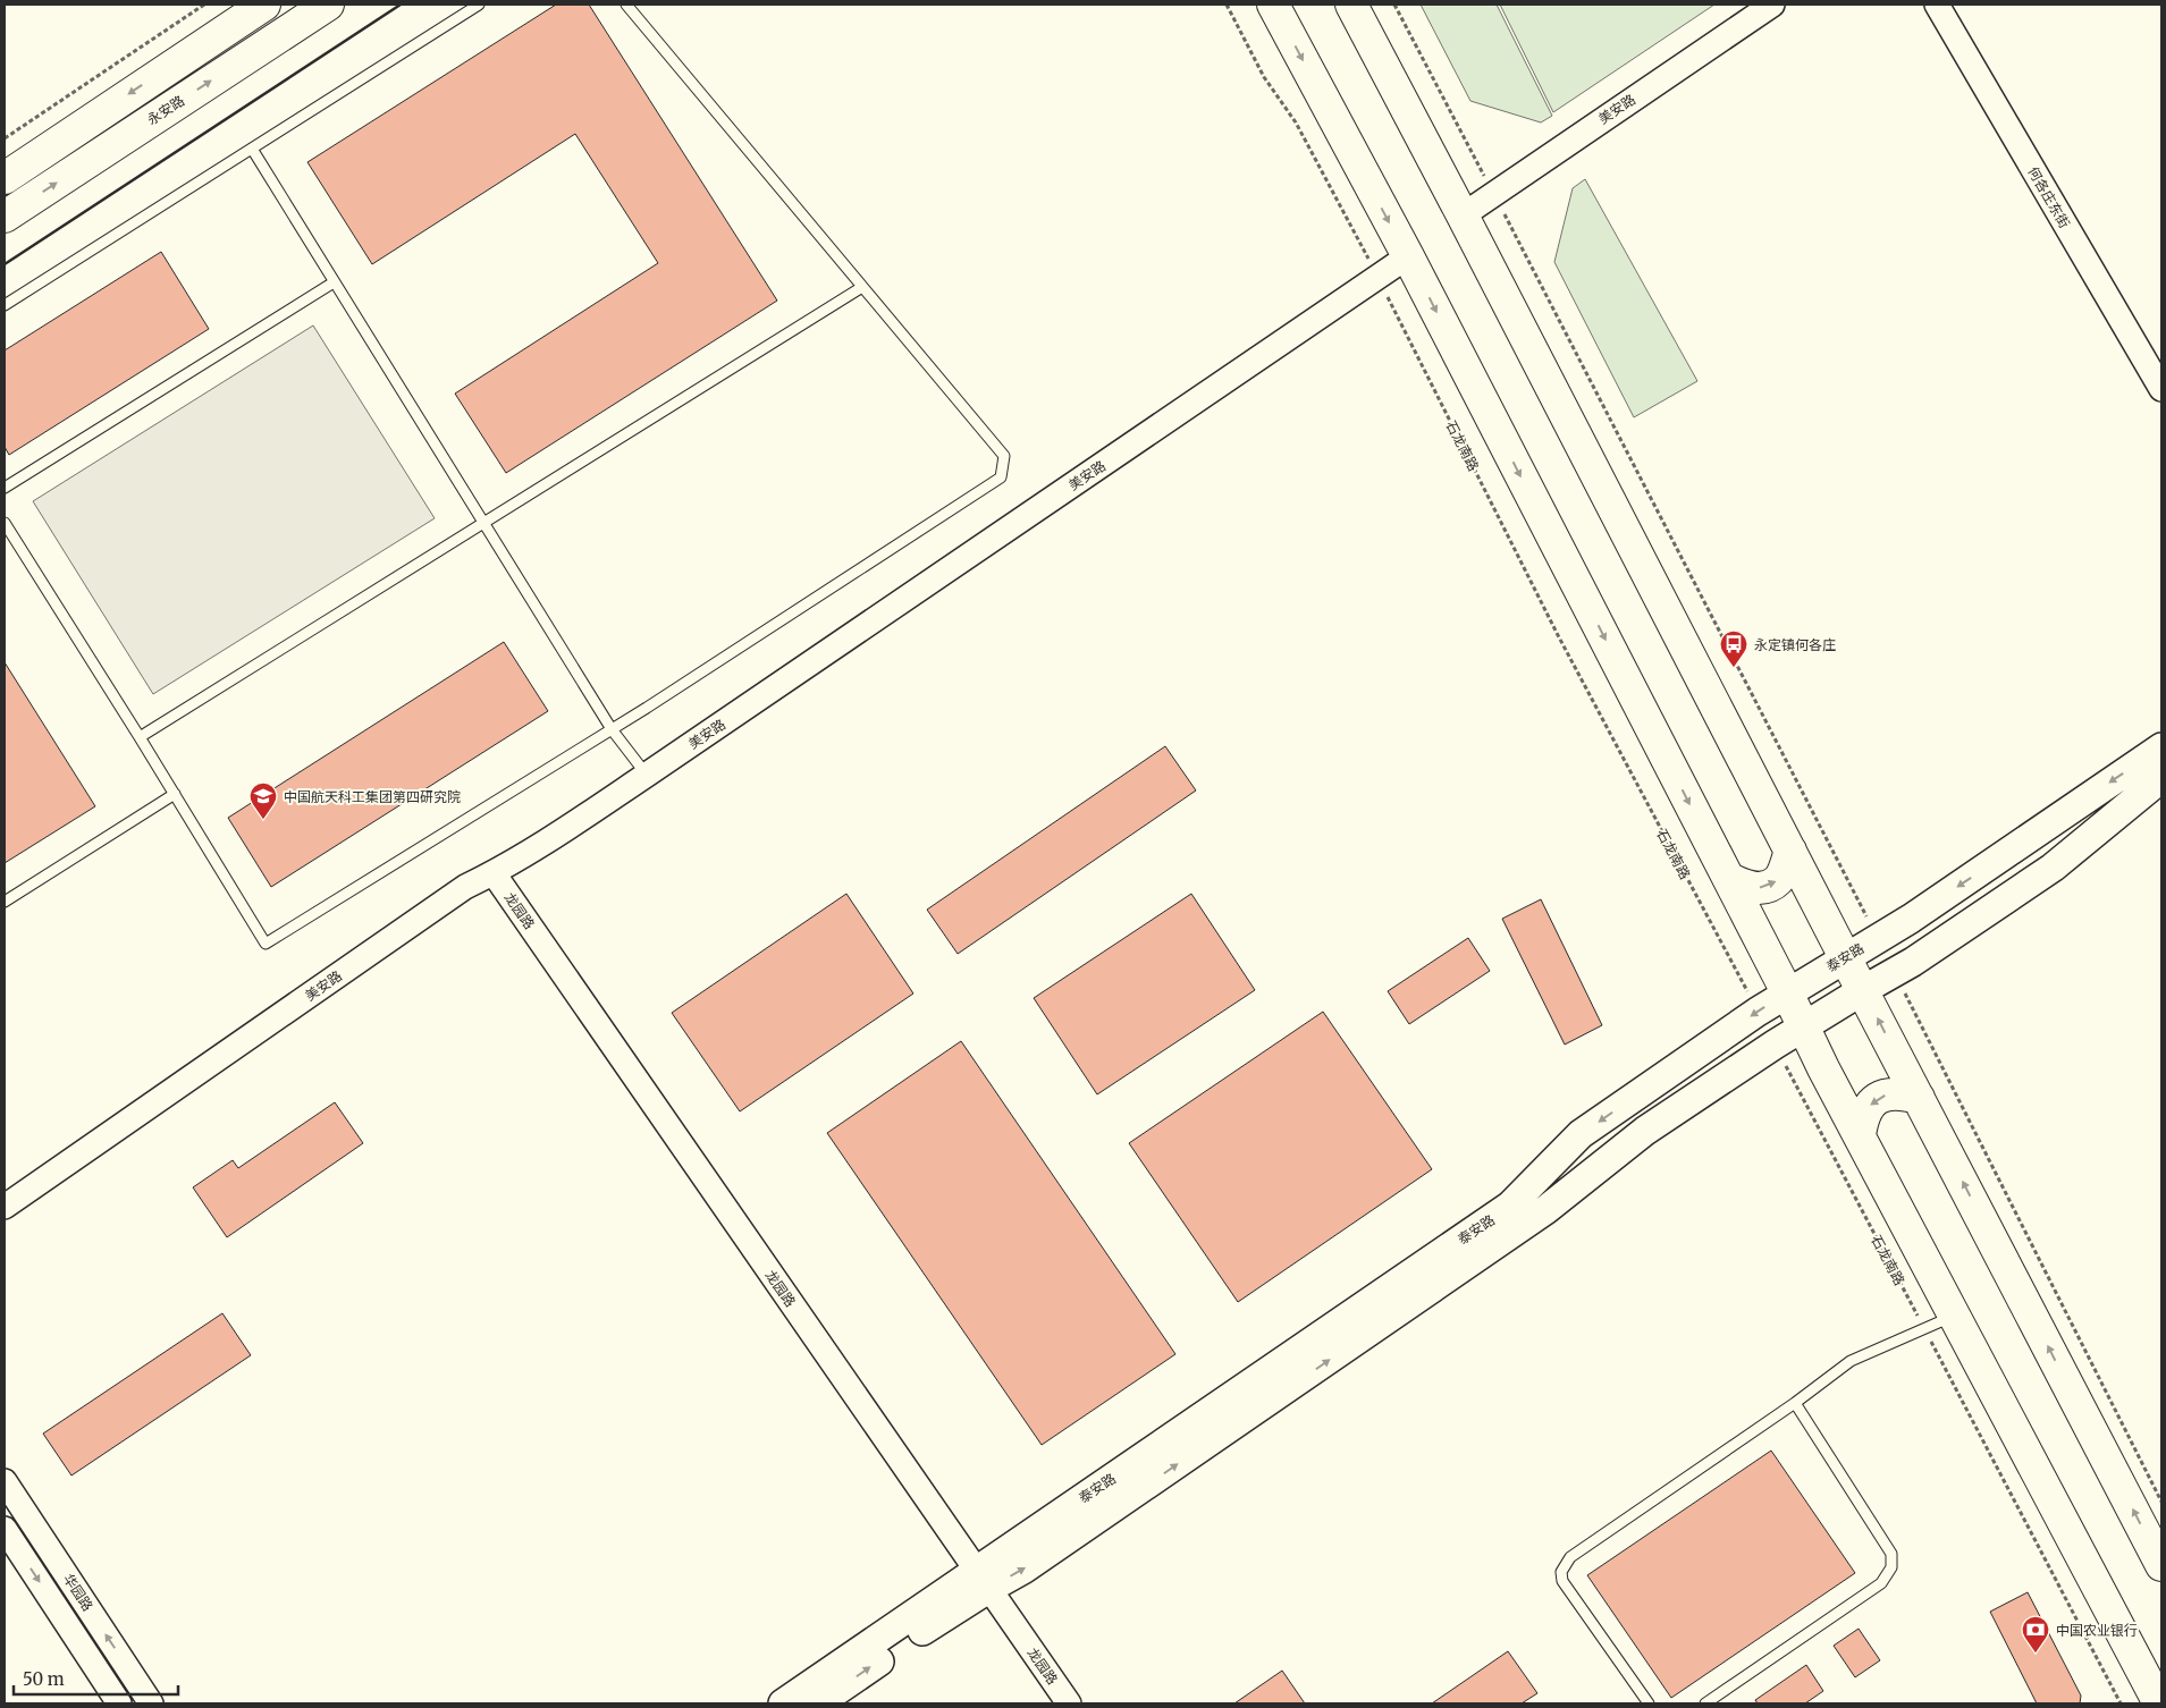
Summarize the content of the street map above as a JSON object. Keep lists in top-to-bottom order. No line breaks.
{"streets":{"main road":["永安路","泰安路"],"street":["美安路","何各庄东街","龙园路","华园路"],"path":["石龙南路"]},"crossings":[["美安路","石龙南路"],["美安路","龙园路"],["石龙南路","泰安路"],["龙园路","泰安路"]],"places":{"bus stop":["永定镇何各庄"],"school or university":["中国航天科工集团第四研究院"],"bank":["中国农业银行"]},"scale_bar":"50 m"}
